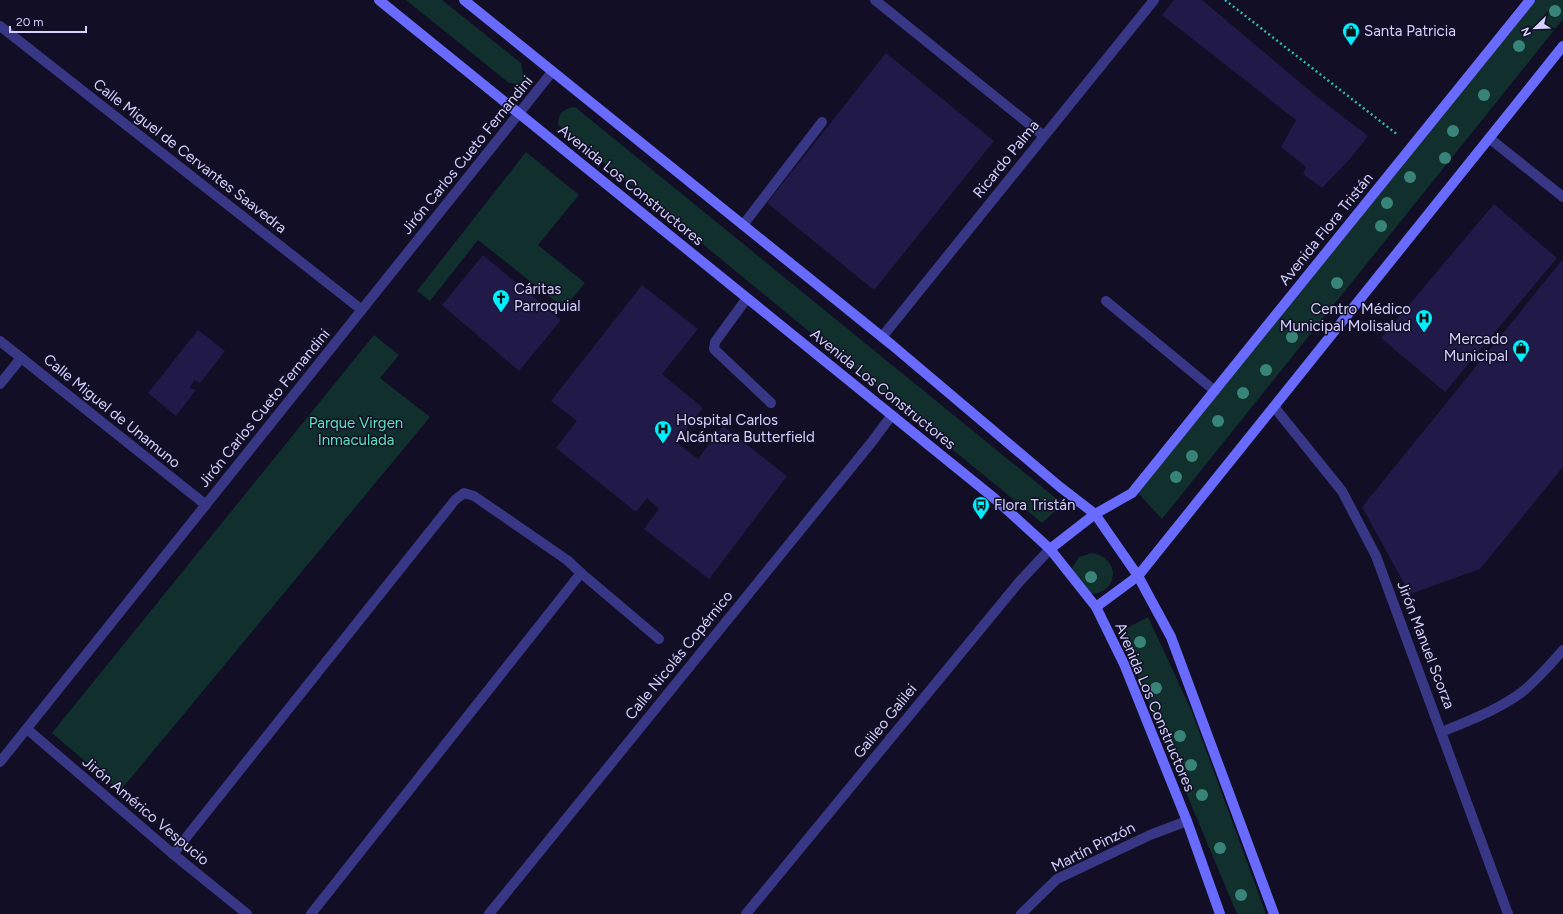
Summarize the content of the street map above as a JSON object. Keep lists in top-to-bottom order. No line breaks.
{"streets":{"street":["Jirón Carlos Cueto Fernandini","Calle Miguel de Cervantes Saavedra","Ricardo Palma","Avenida Los Constructores","Avenida Flora Tristán","Calle Miguel de Unamuno","Jirón Manuel Scorza","Calle Nicolás Copérnico","Galileo Galilei","Jirón Américo Vespucio","Martín Pinzón"]},"crossings":[["Jirón Carlos Cueto Fernandini","Calle Miguel de Cervantes Saavedra"],["Jirón Carlos Cueto Fernandini","Avenida Los Constructores"],["Jirón Carlos Cueto Fernandini","Calle Miguel de Unamuno"],["Jirón Carlos Cueto Fernandini","Jirón Américo Vespucio"],["Avenida Los Constructores","Avenida Flora Tristán"],["Avenida Los Constructores","Calle Nicolás Copérnico"],["Avenida Los Constructores","Galileo Galilei"],["Avenida Los Constructores","Martín Pinzón"],["Avenida Flora Tristán","Galileo Galilei"]],"parks":["Parque Virgen Inmaculada"],"places":{"shop":["Santa Patricia","Mercado Municipal"],"church":["Cáritas Parroquial"],"hospital":["Centro Médico Municipal Molisalud","Hospital Carlos Alcántara Butterfield"],"bus stop":["Flora Tristán"]},"scale_bar":"20 m","north":"bottom left"}
